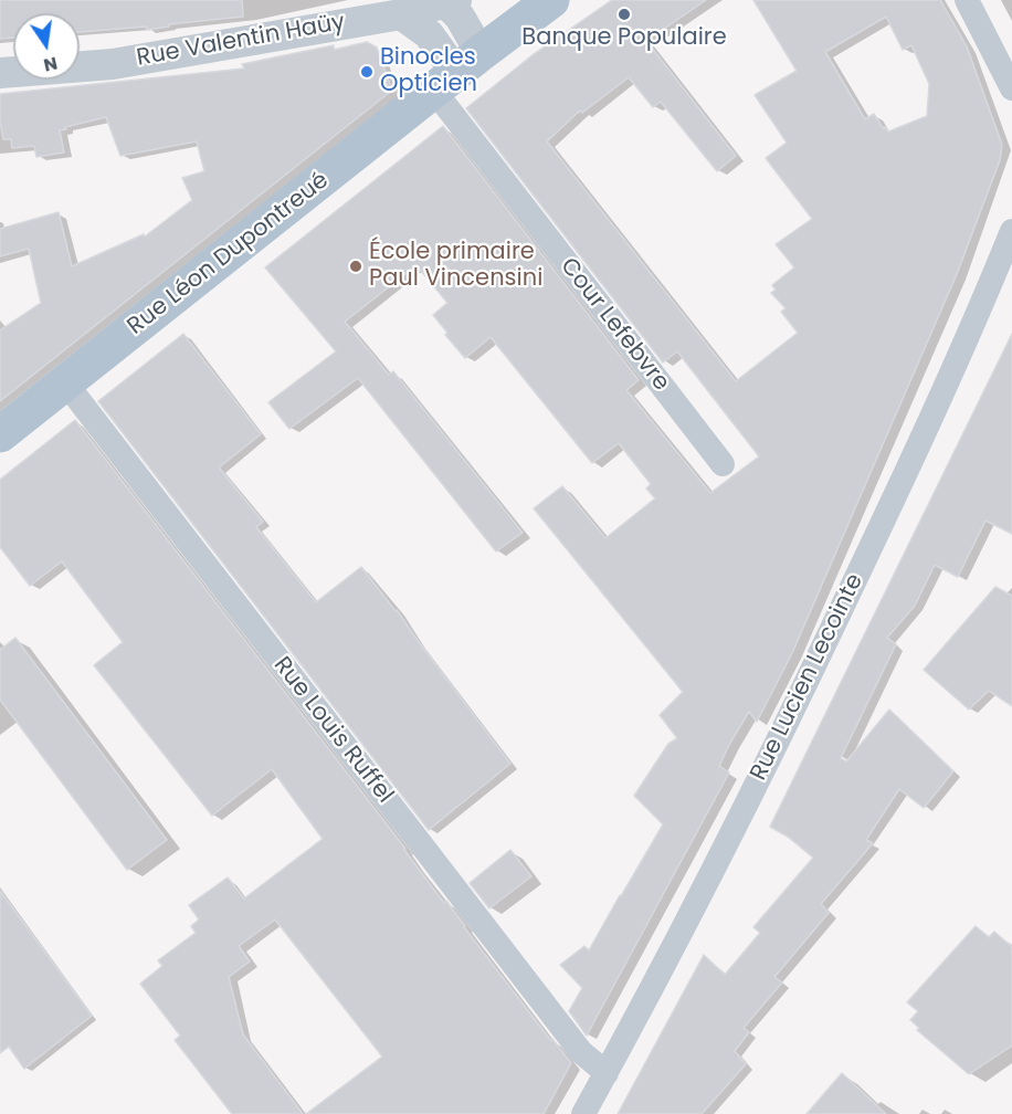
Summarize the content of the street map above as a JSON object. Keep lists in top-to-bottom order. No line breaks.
{"streets":{"main road":["Rue Léon Dupontreué"],"street":["Rue Valentin Haüy","Cour Lefebvre","Rue Lucien Lecointe","Rue Louis Ruffel"]},"crossings":[["Rue Léon Dupontreué","Cour Lefebvre"],["Rue Léon Dupontreué","Rue Louis Ruffel"],["Rue Lucien Lecointe","Rue Louis Ruffel"]],"places":["Banque Populaire","Binocles Opticien","École primaire Paul Vincensini"],"north":"bottom"}
